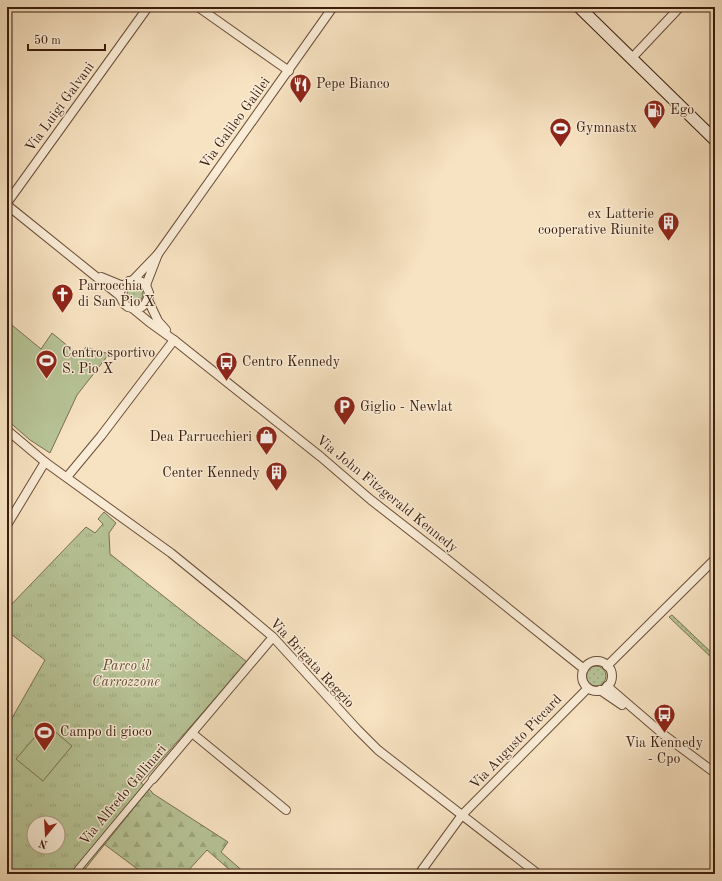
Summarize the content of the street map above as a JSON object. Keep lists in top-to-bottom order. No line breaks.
{"streets":{"street":["Via Luigi Galvani","Via Galileo Galilei","Via John Fitzgerald Kennedy","Via Brigata Reggio","Via Augusto Piccard","Via Alfredo Gallinari"]},"crossings":[["Via Luigi Galvani","Via John Fitzgerald Kennedy"],["Via Galileo Galilei","Via John Fitzgerald Kennedy"],["Via John Fitzgerald Kennedy","Via Augusto Piccard"],["Via Brigata Reggio","Via Augusto Piccard"],["Via Brigata Reggio","Via Alfredo Gallinari"]],"parks":["Parco il Carrozzone"],"places":{"restaurant":["Pepe Bianco"],"fuel station":["Ego"],"sports":["Gymnastx","Centro sportivo S. Pio X","Campo di gioco"],"building":["ex Latterie cooperative Riunite","Center Kennedy"],"church":["Parrocchia di San Pio X"],"bus stop":["Centro Kennedy","Via Kennedy - Cpo"],"parking":["Giglio - Newlat"],"shop":["Dea Parrucchieri"]},"scale_bar":"50 m","north":"bottom"}
